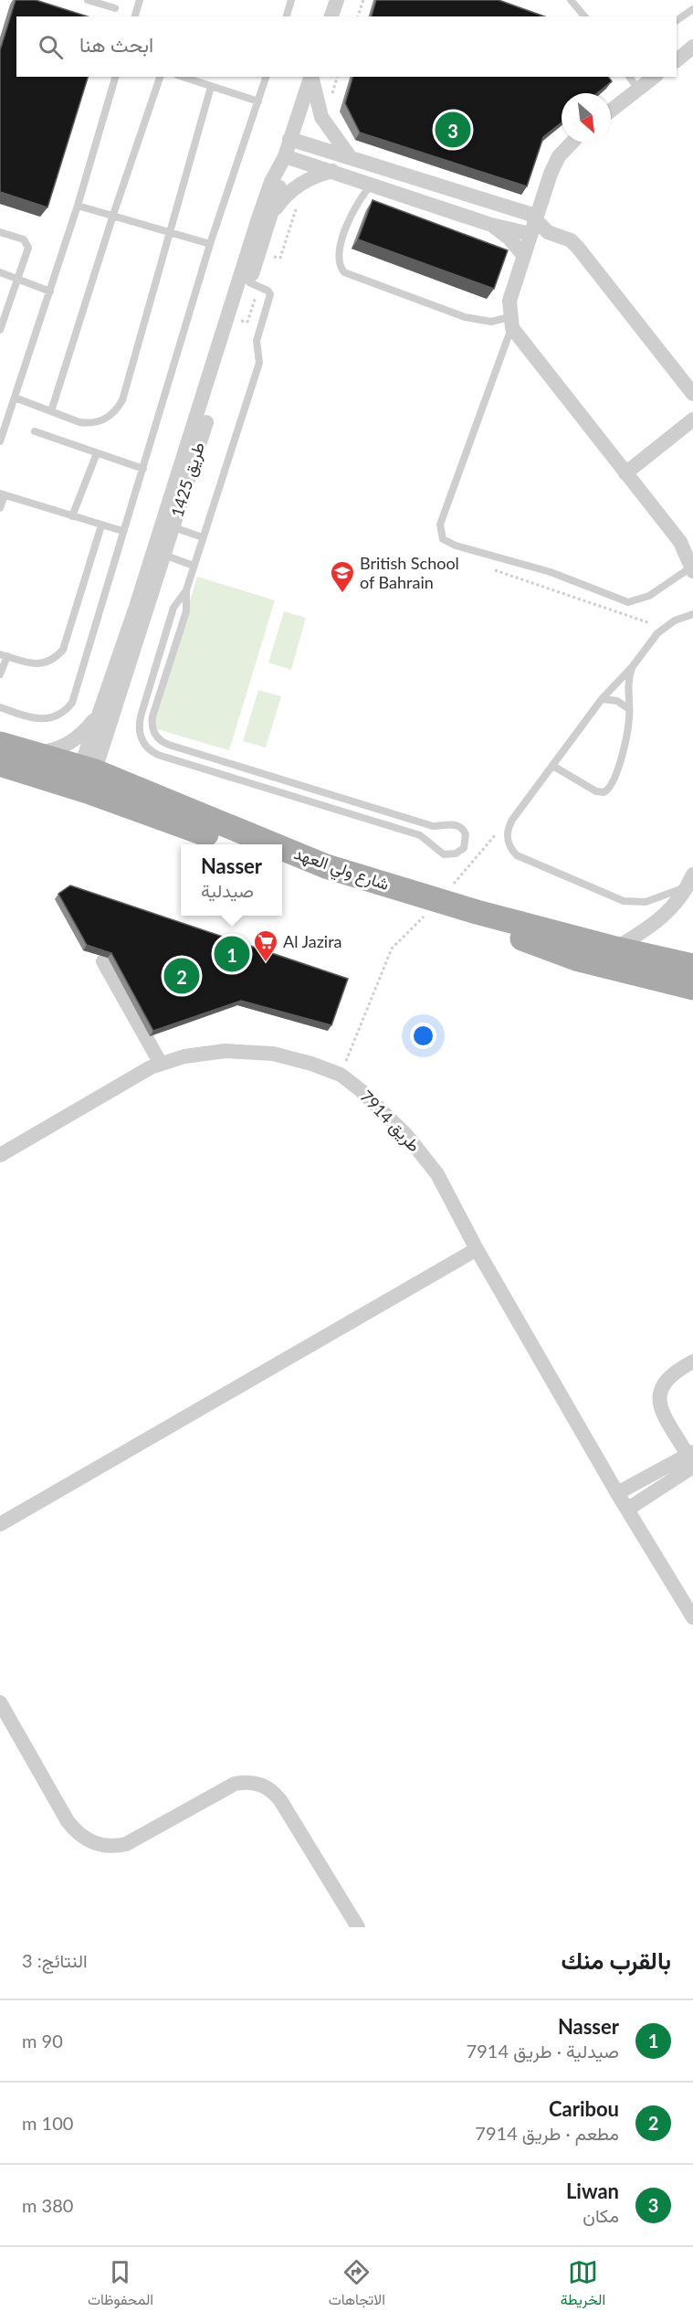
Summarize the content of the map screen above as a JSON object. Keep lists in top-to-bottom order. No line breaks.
{"streets":{"main road":["شارع ولي العهد"],"street":["طريق 1425","طريق 7914"]},"crossings":[["طريق 1425","شارع ولي العهد"]],"places":{"school or university":["British School of Bahrain"],"supermarket":["Al Jazira"]},"north":"bottom right","page":{"search":"ابحث هنا","pins":["3","1","2"],"popup":["Nasser","صيدلية"],"heading":["بالقرب منك","النتائج: 3"],"list":[{"mark":"1","name":"Nasser","note":"صيدلية · طريق 7914","value":"90 m"},{"mark":"2","name":"Caribou","note":"مطعم · طريق 7914","value":"100 m"},{"mark":"3","name":"Liwan","note":"مكان","value":"380 m"}],"nav":["الخريطة","الاتجاهات","المحفوظات"]}}
